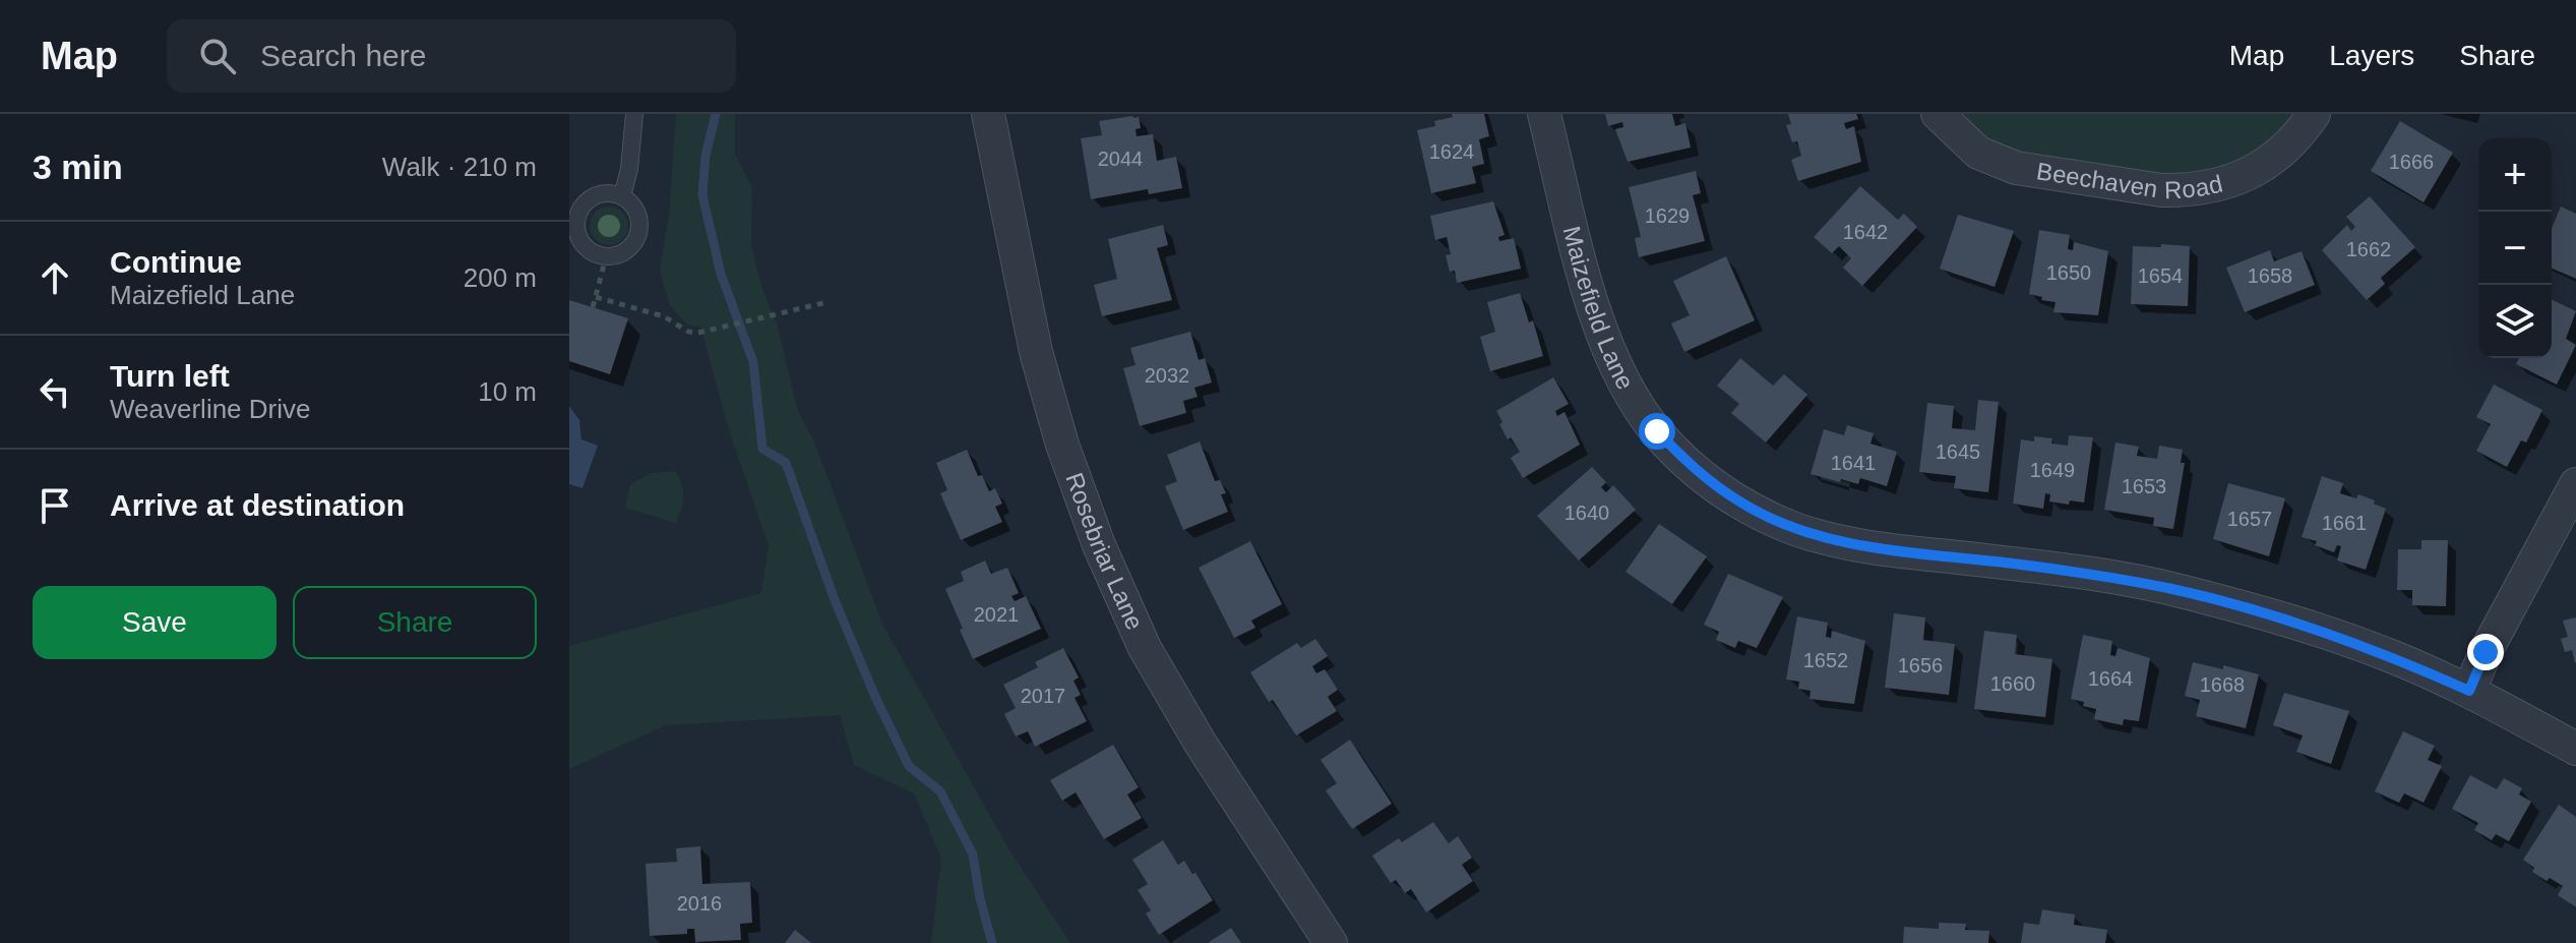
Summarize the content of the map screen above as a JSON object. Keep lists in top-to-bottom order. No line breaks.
{"streets":{"street":["Beechaven Road","Maizefield Lane","Rosebriar Lane"]},"house_numbers":["1624","2044","1666","1629","1642","1662","1650","1654","1658","2032","1645","1641","1649","1653","1640","1657","1661","2021","1652","1656","1664","1660","1668","2017","2016"],"page":{"header":"Map","search":"Search here","nav":["Map","Layers","Share"],"heading":["3 min","Walk · 210 m"],"map_buttons":["+","−"],"list":[["Continue","Maizefield Lane","200 m"],["Turn left","Weaverline Drive","10 m"],"Arrive at destination"],"buttons":["Save","Share"]}}
